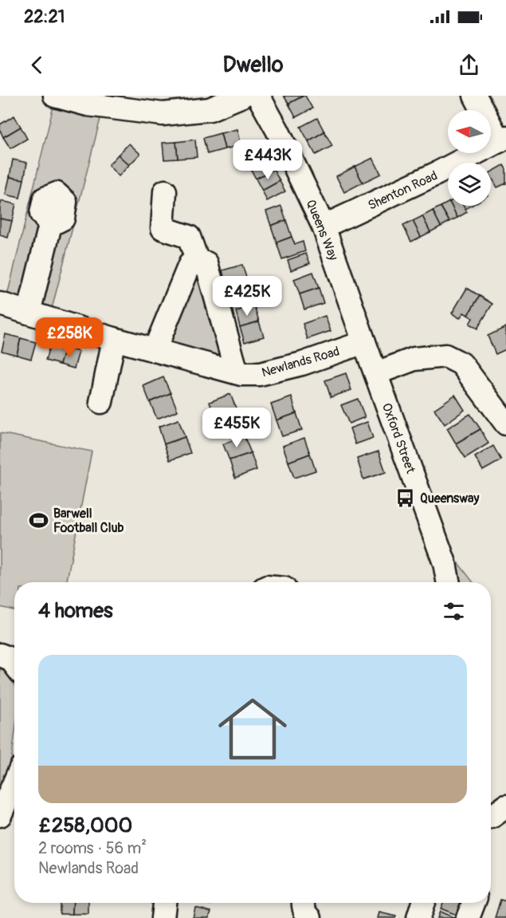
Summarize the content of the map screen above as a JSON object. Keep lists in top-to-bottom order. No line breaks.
{"streets":{"street":["Shenton Road","Queens Way","Newlands Road","Oxford Street"]},"crossings":[["Shenton Road","Queens Way"],["Queens Way","Newlands Road"],["Queens Way","Oxford Street"],["Newlands Road","Oxford Street"]],"places":{"bus stop":["Queensway"],"sports":["Barwell Football Club"]},"north":"left","page":{"status":"22:21","header":"Dwello","price":["£443K","£425K","£258K","£455K"],"heading":"4 homes","list":[{"name":"£258,000","note":"2 rooms · 56 m² · Newlands Road"}]}}
